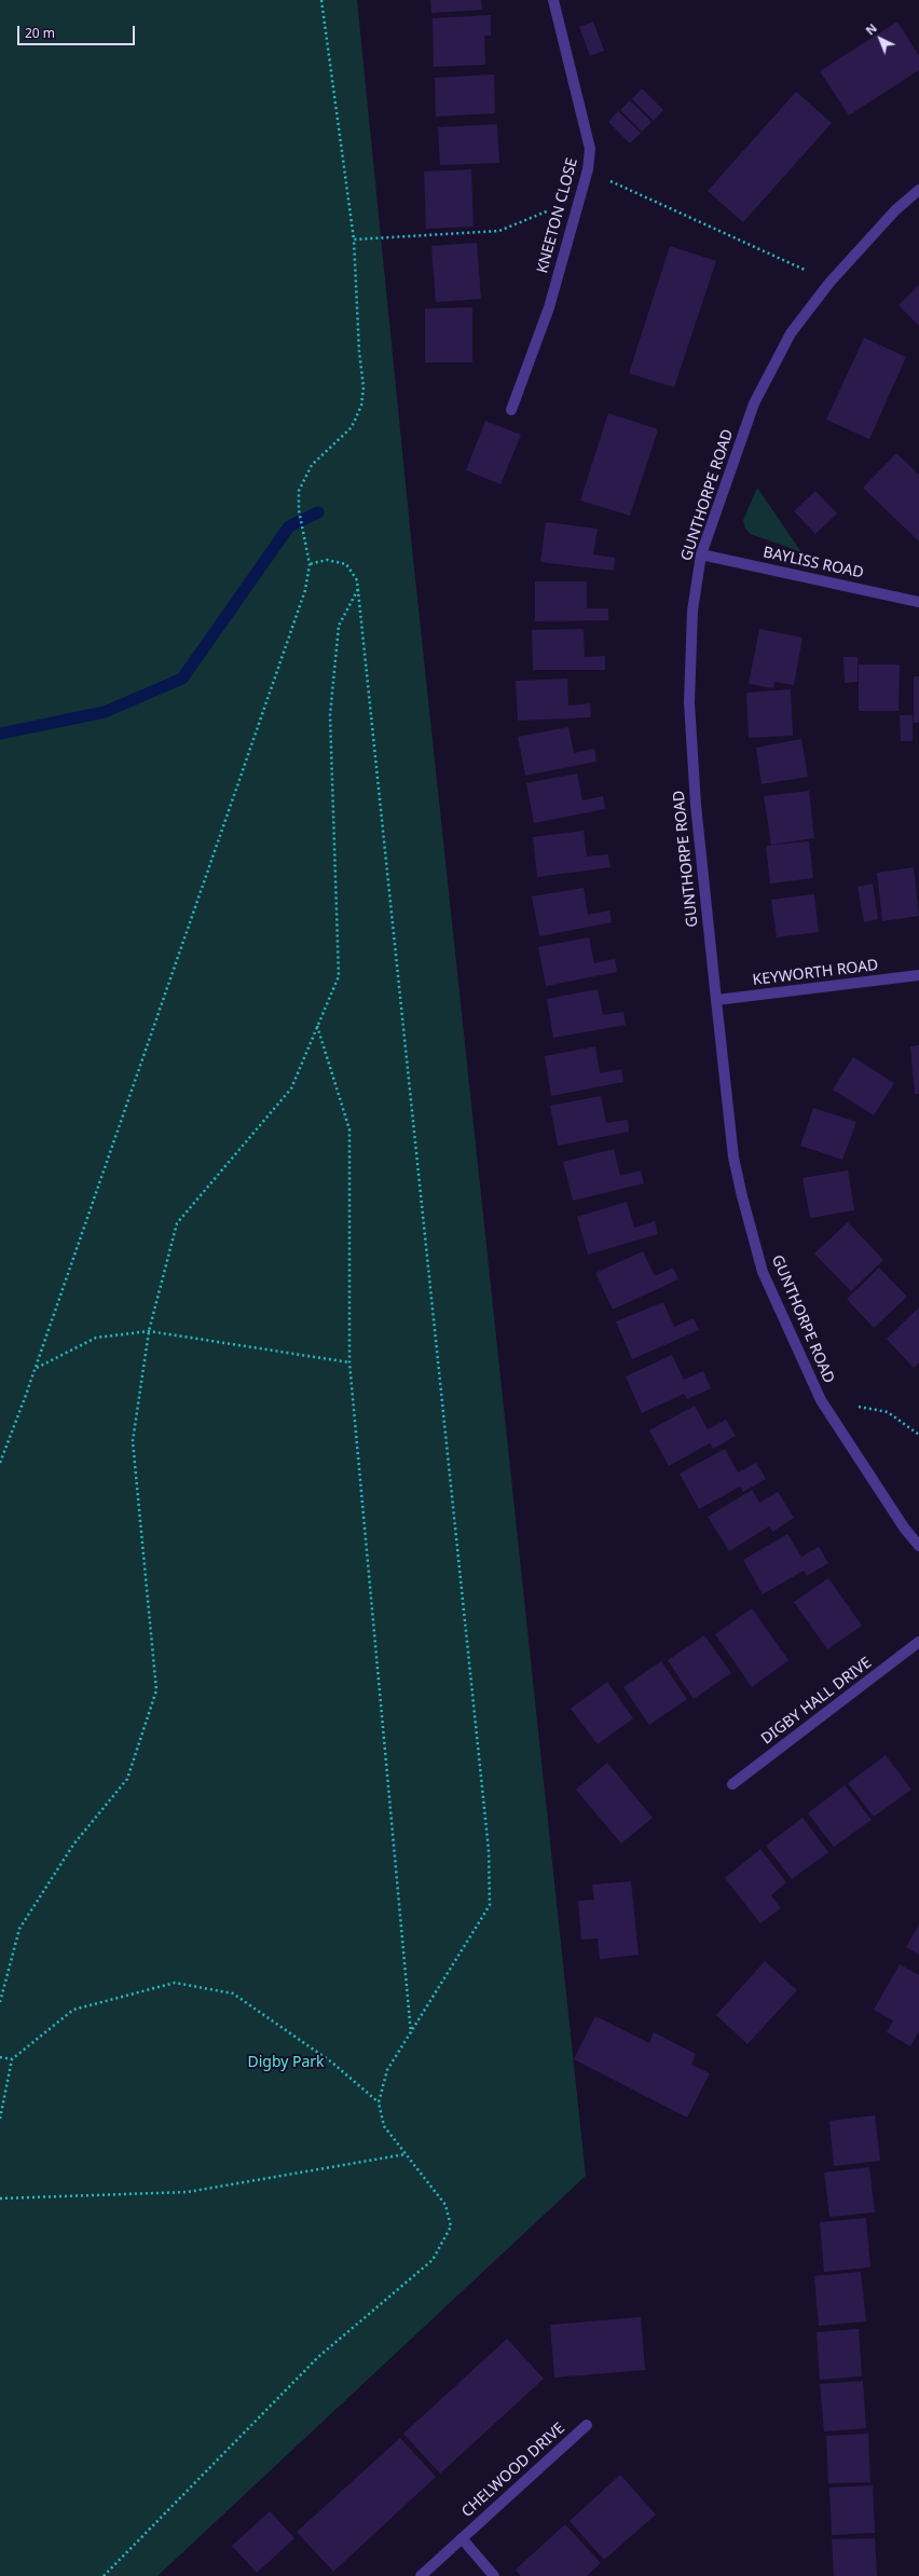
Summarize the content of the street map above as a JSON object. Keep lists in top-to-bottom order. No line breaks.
{"streets":{"street":["KNEETON CLOSE","GUNTHORPE ROAD","BAYLISS ROAD","KEYWORTH ROAD","DIGBY HALL DRIVE","CHELWOOD DRIVE"]},"crossings":[["GUNTHORPE ROAD","BAYLISS ROAD"],["GUNTHORPE ROAD","KEYWORTH ROAD"]],"parks":["Digby Park"],"scale_bar":"20 m","north":"top left"}
